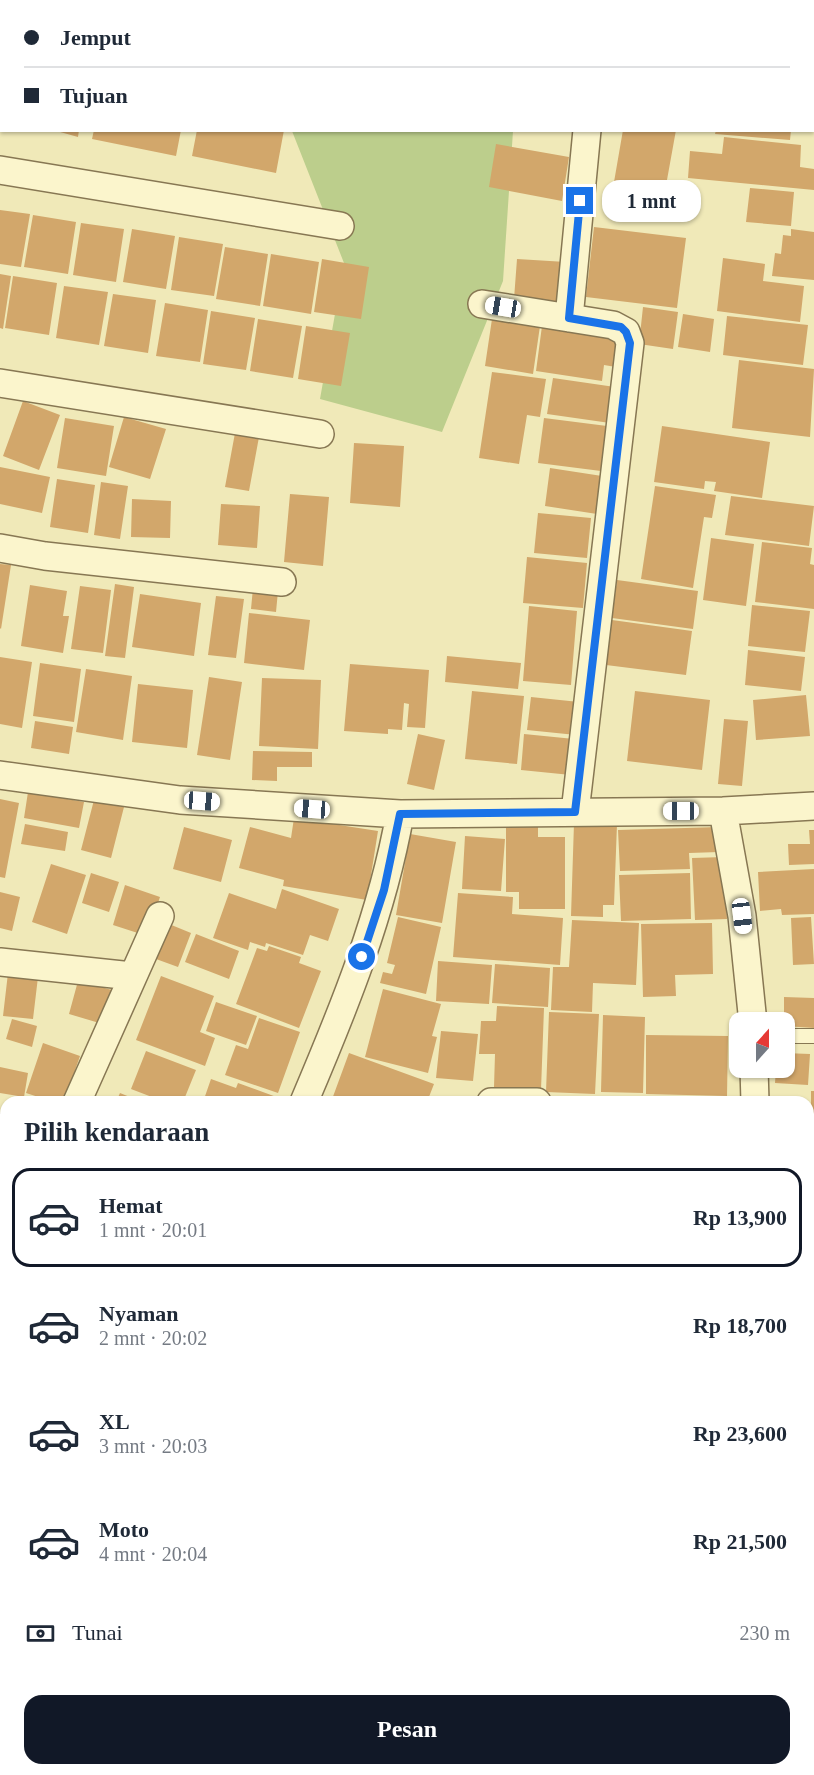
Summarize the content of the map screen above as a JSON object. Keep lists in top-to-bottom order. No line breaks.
{"north":"top","page":{"banner":["Jemput","Tujuan"],"bubble":"1 mnt","heading":"Pilih kendaraan","list":[{"name":"Hemat","note":"1 mnt · 20:01","value":"Rp 13,900"},{"name":"Nyaman","note":"2 mnt · 20:02","value":"Rp 18,700"},{"name":"XL","note":"3 mnt · 20:03","value":"Rp 23,600"},{"name":"Moto","note":"4 mnt · 20:04","value":"Rp 21,500"}],"pay":["Tunai","230 m"],"buttons":"Pesan"}}
